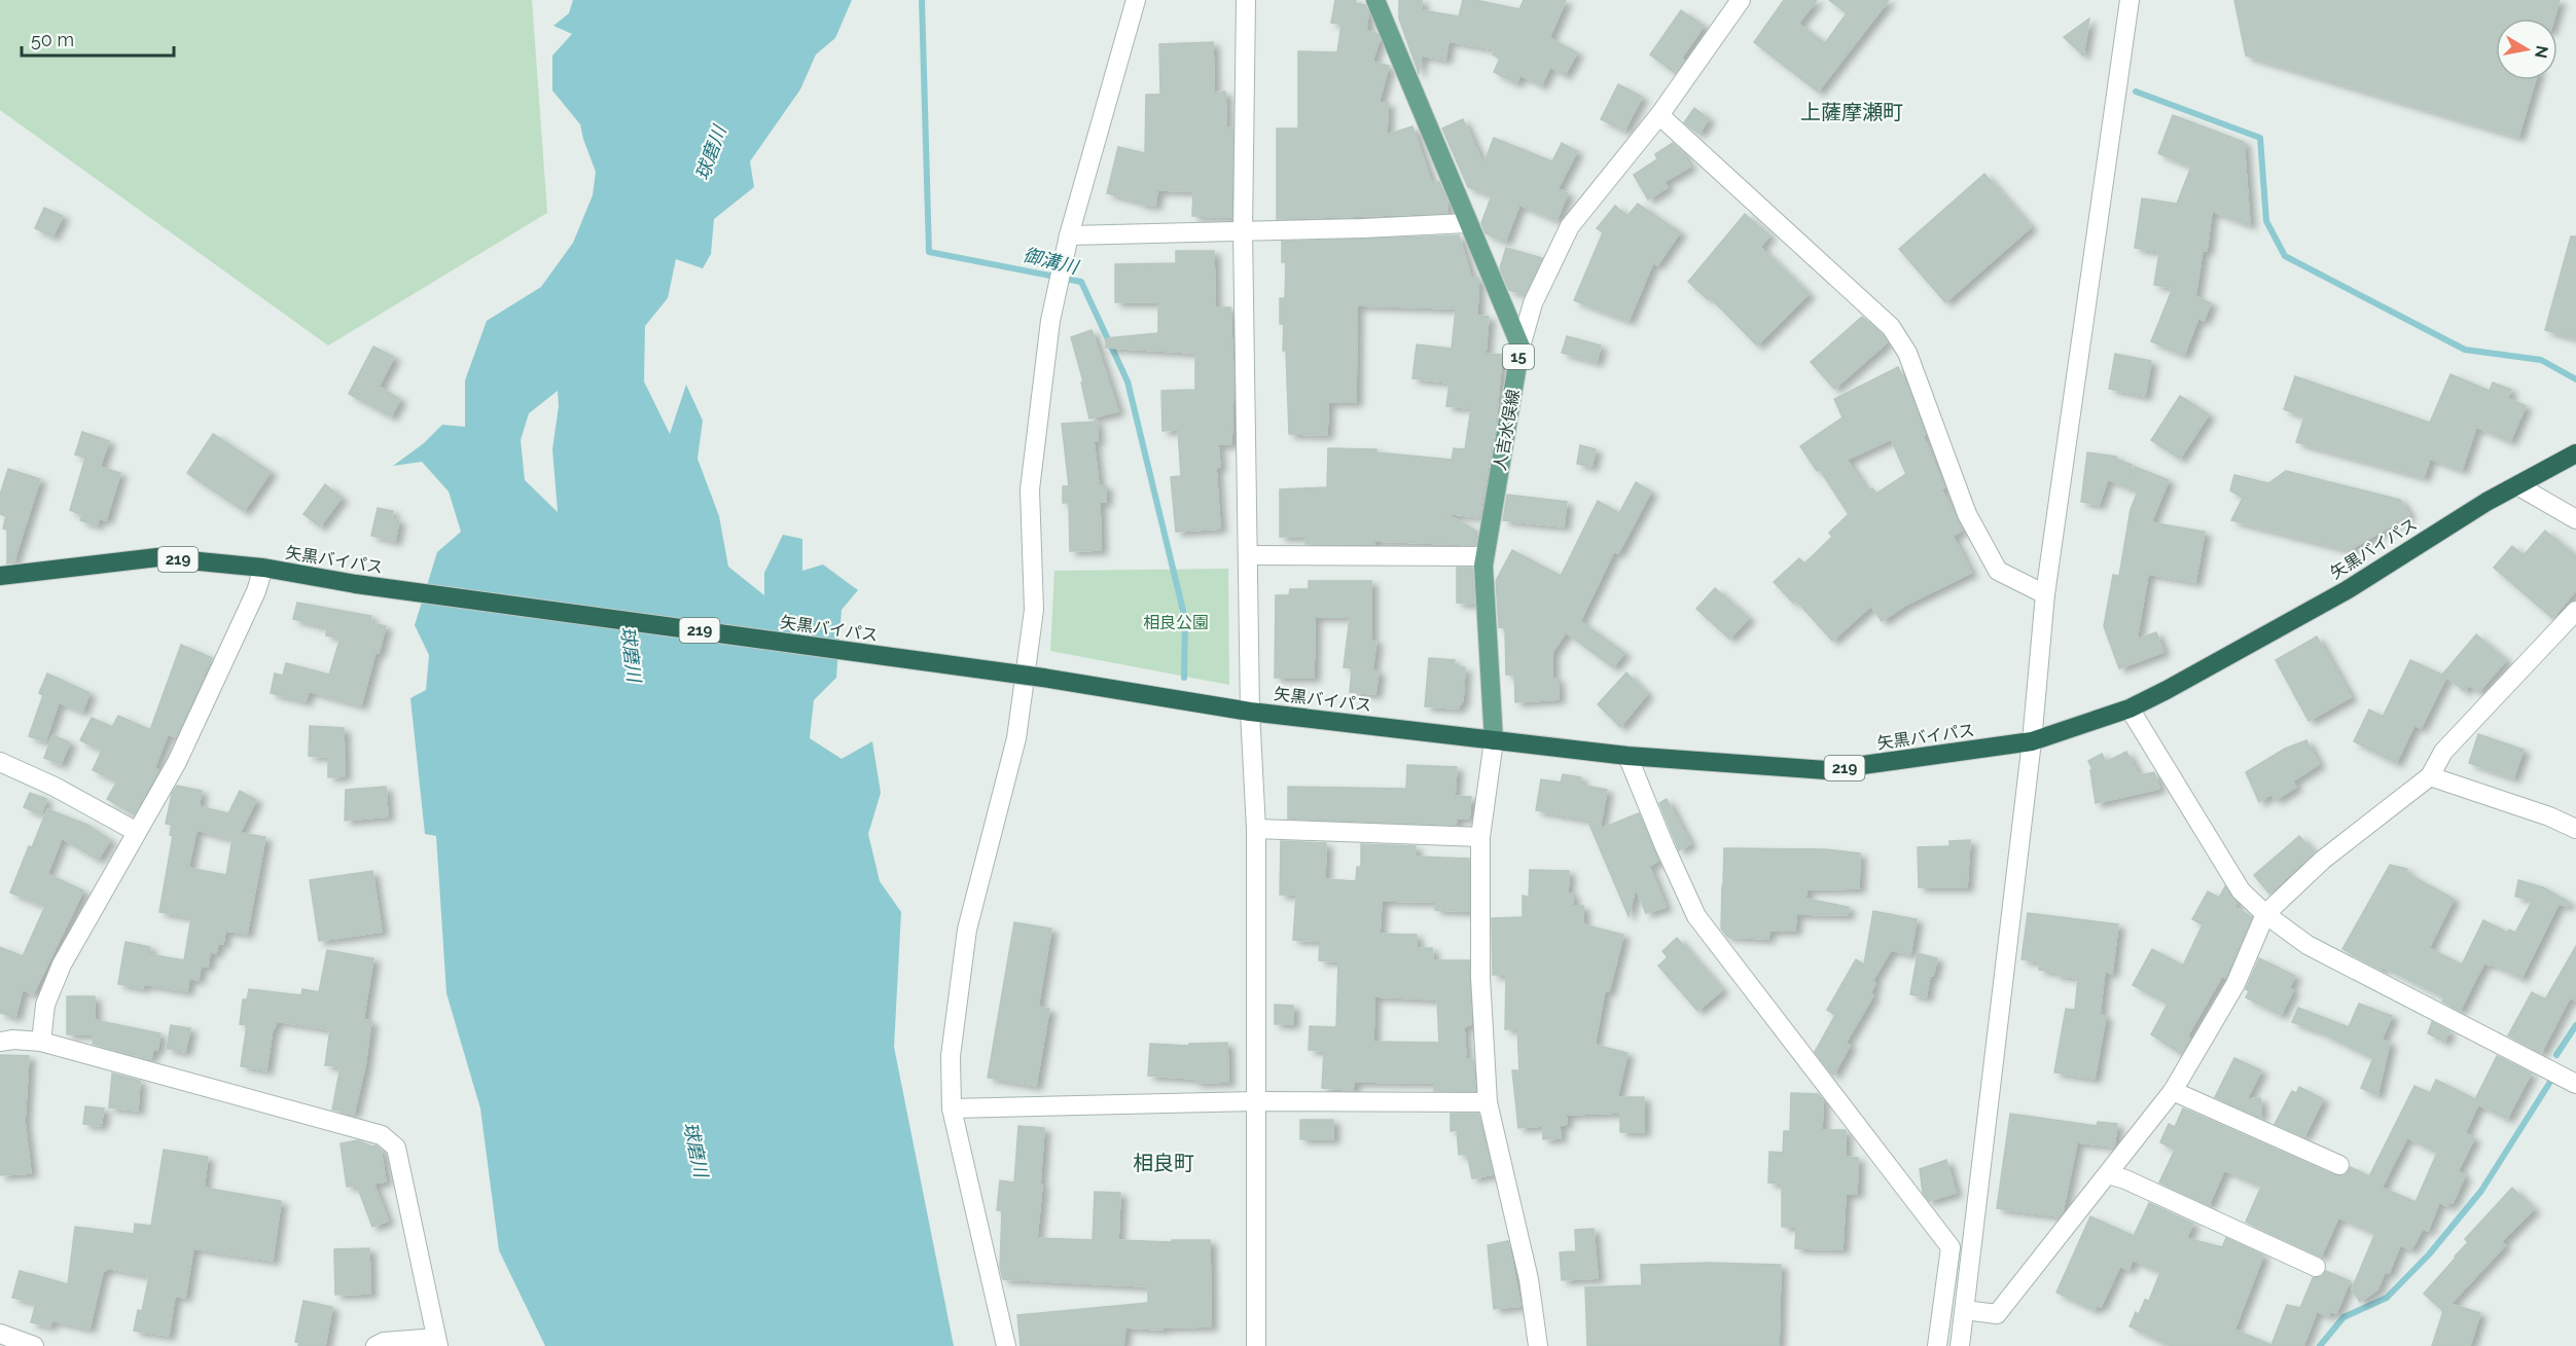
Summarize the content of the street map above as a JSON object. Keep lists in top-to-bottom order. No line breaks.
{"streets":{"highway":["矢黒バイパス","219"],"main road":["15","人吉水俣線"]},"crossings":[["15","人吉水俣線"],["人吉水俣線","矢黒バイパス"]],"districts":["上薩摩瀬町","相良町"],"water":["球磨川","御溝川"],"parks":["相良公園"],"scale_bar":"50 m","north":"right"}
